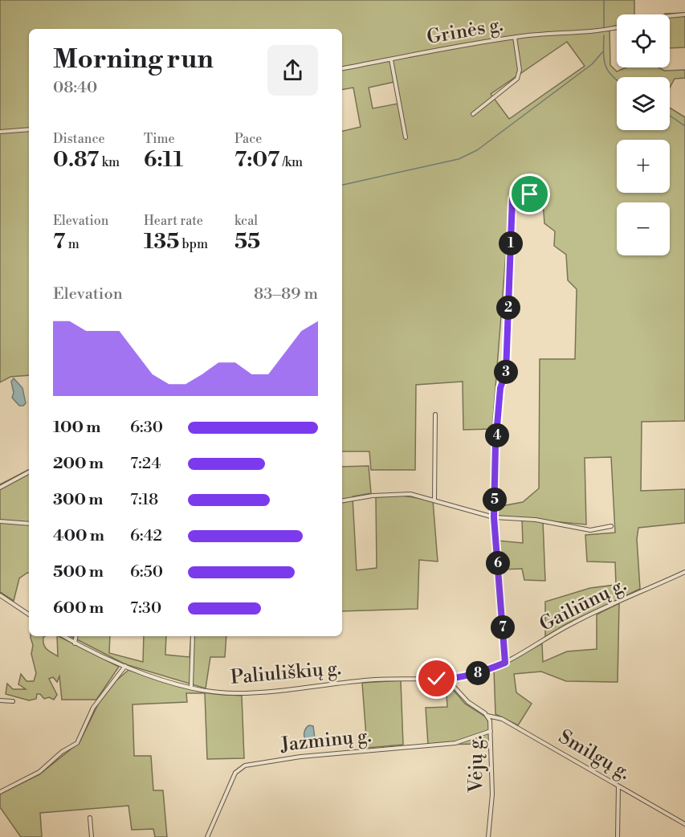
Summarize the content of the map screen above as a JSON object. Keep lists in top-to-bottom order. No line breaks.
{"streets":{"street":["Grinės g.","Gailiūnų g.","Paliuliškių g.","Jazminų g.","Smilgų g.","Vėjų g."]},"crossings":[["Gailiūnų g.","Paliuliškių g."],["Paliuliškių g.","Vėjų g."],["Jazminų g.","Vėjų g."],["Smilgų g.","Vėjų g."]],"page":{"map_buttons":["+","−"],"heading":["Morning run","08:40"],"stats":[["Distance","0.87 km"],["Time","6:11"],["Pace","7:07 /km"],["Elevation","7 m"],["Heart rate","135 bpm"],["kcal","55"]],"pins":["1","2","3","4","5","6","7","8"],"chart":["Elevation","83–89 m"],"list":[{"name":"100 m","note":"6:30"},{"name":"200 m","note":"7:24"},{"name":"300 m","note":"7:18"},{"name":"400 m","note":"6:42"},{"name":"500 m","note":"6:50"},{"name":"600 m","note":"7:30"}]}}
